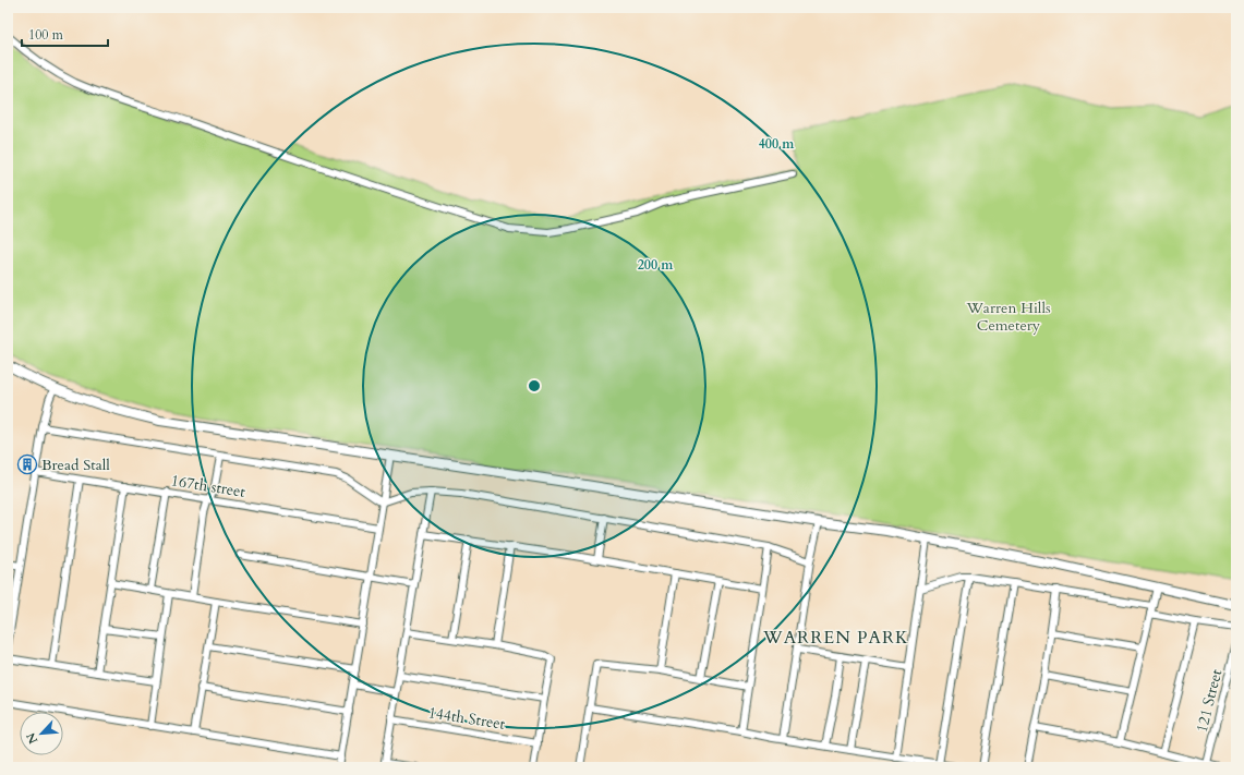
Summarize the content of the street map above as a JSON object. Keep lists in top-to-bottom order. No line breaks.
{"streets":{"street":["167th street","121 Street","144th Street"]},"districts":["WARREN PARK"],"parks":["Warren Hills Cemetery"],"places":{"building":["Bread Stall"]},"scale_bar":"100 m","north":"bottom left","rings":["400 m","200 m"]}
